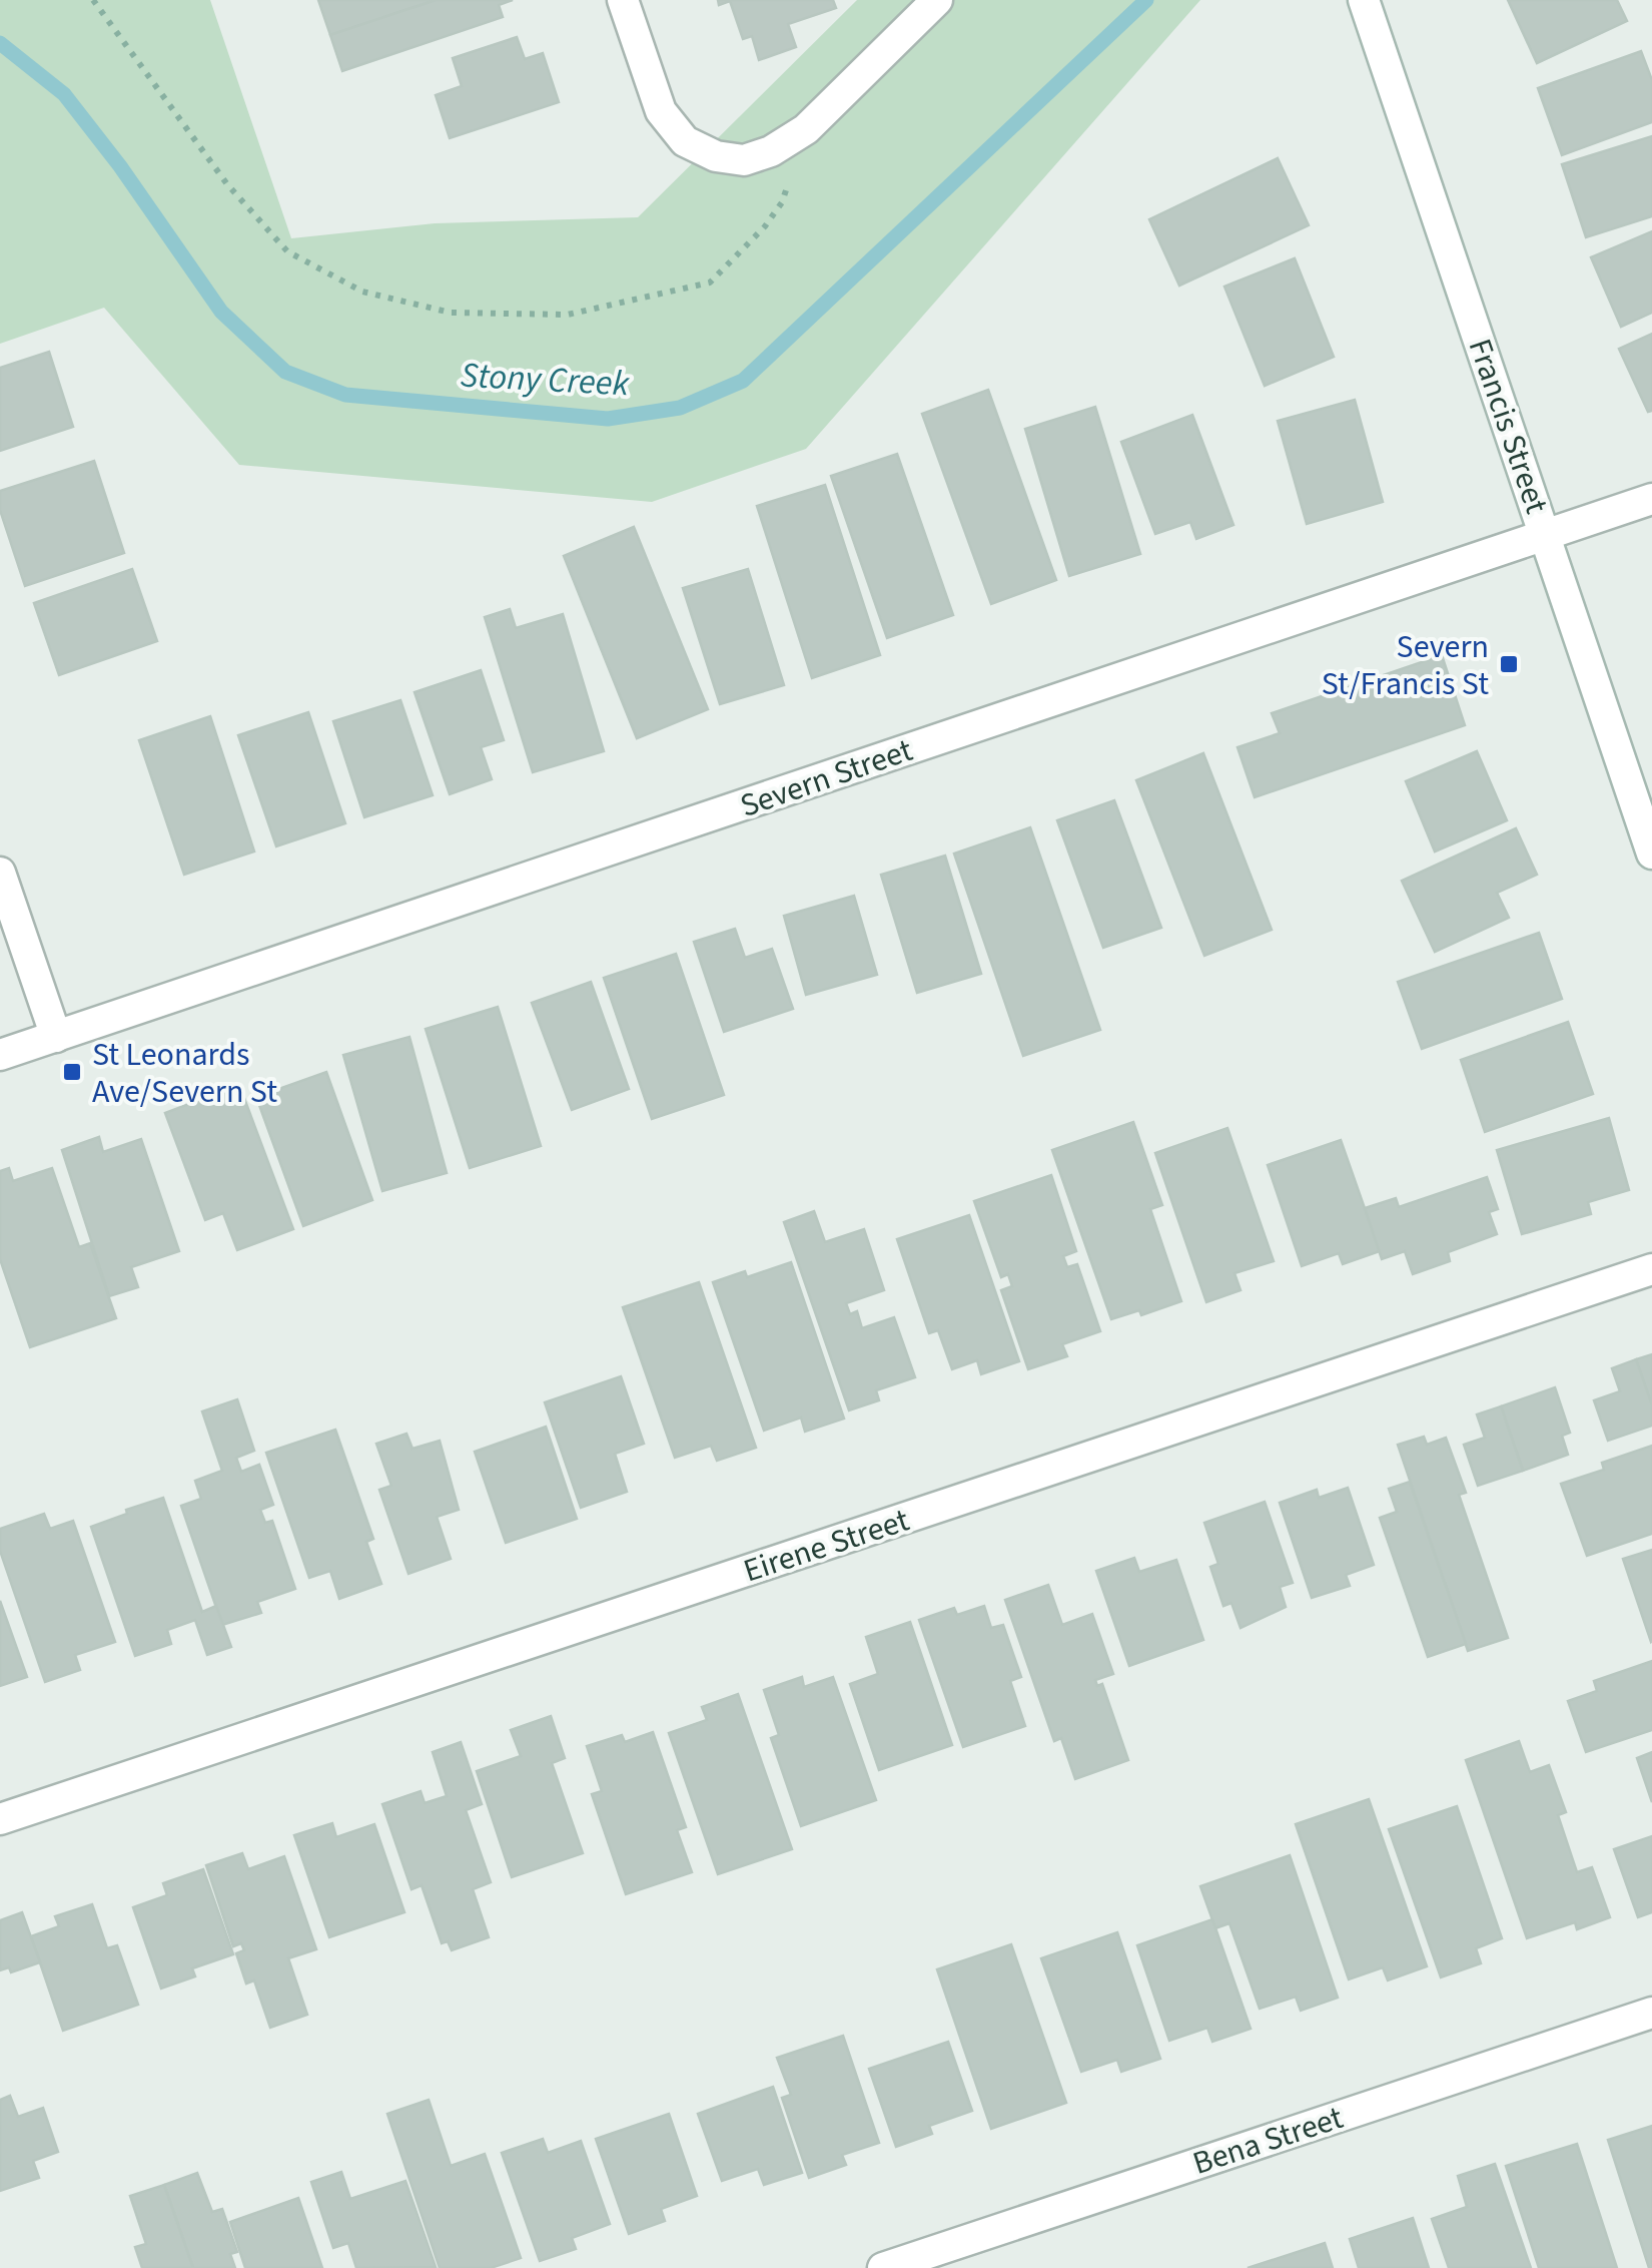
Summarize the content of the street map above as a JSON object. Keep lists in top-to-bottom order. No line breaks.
{"streets":{"street":["Francis Street","Severn Street","Eirene Street","Bena Street"]},"crossings":[["Francis Street","Severn Street"]],"water":["Stony Creek"],"places":{"transit":["Severn St/Francis St","St Leonards Ave/Severn St"]}}
